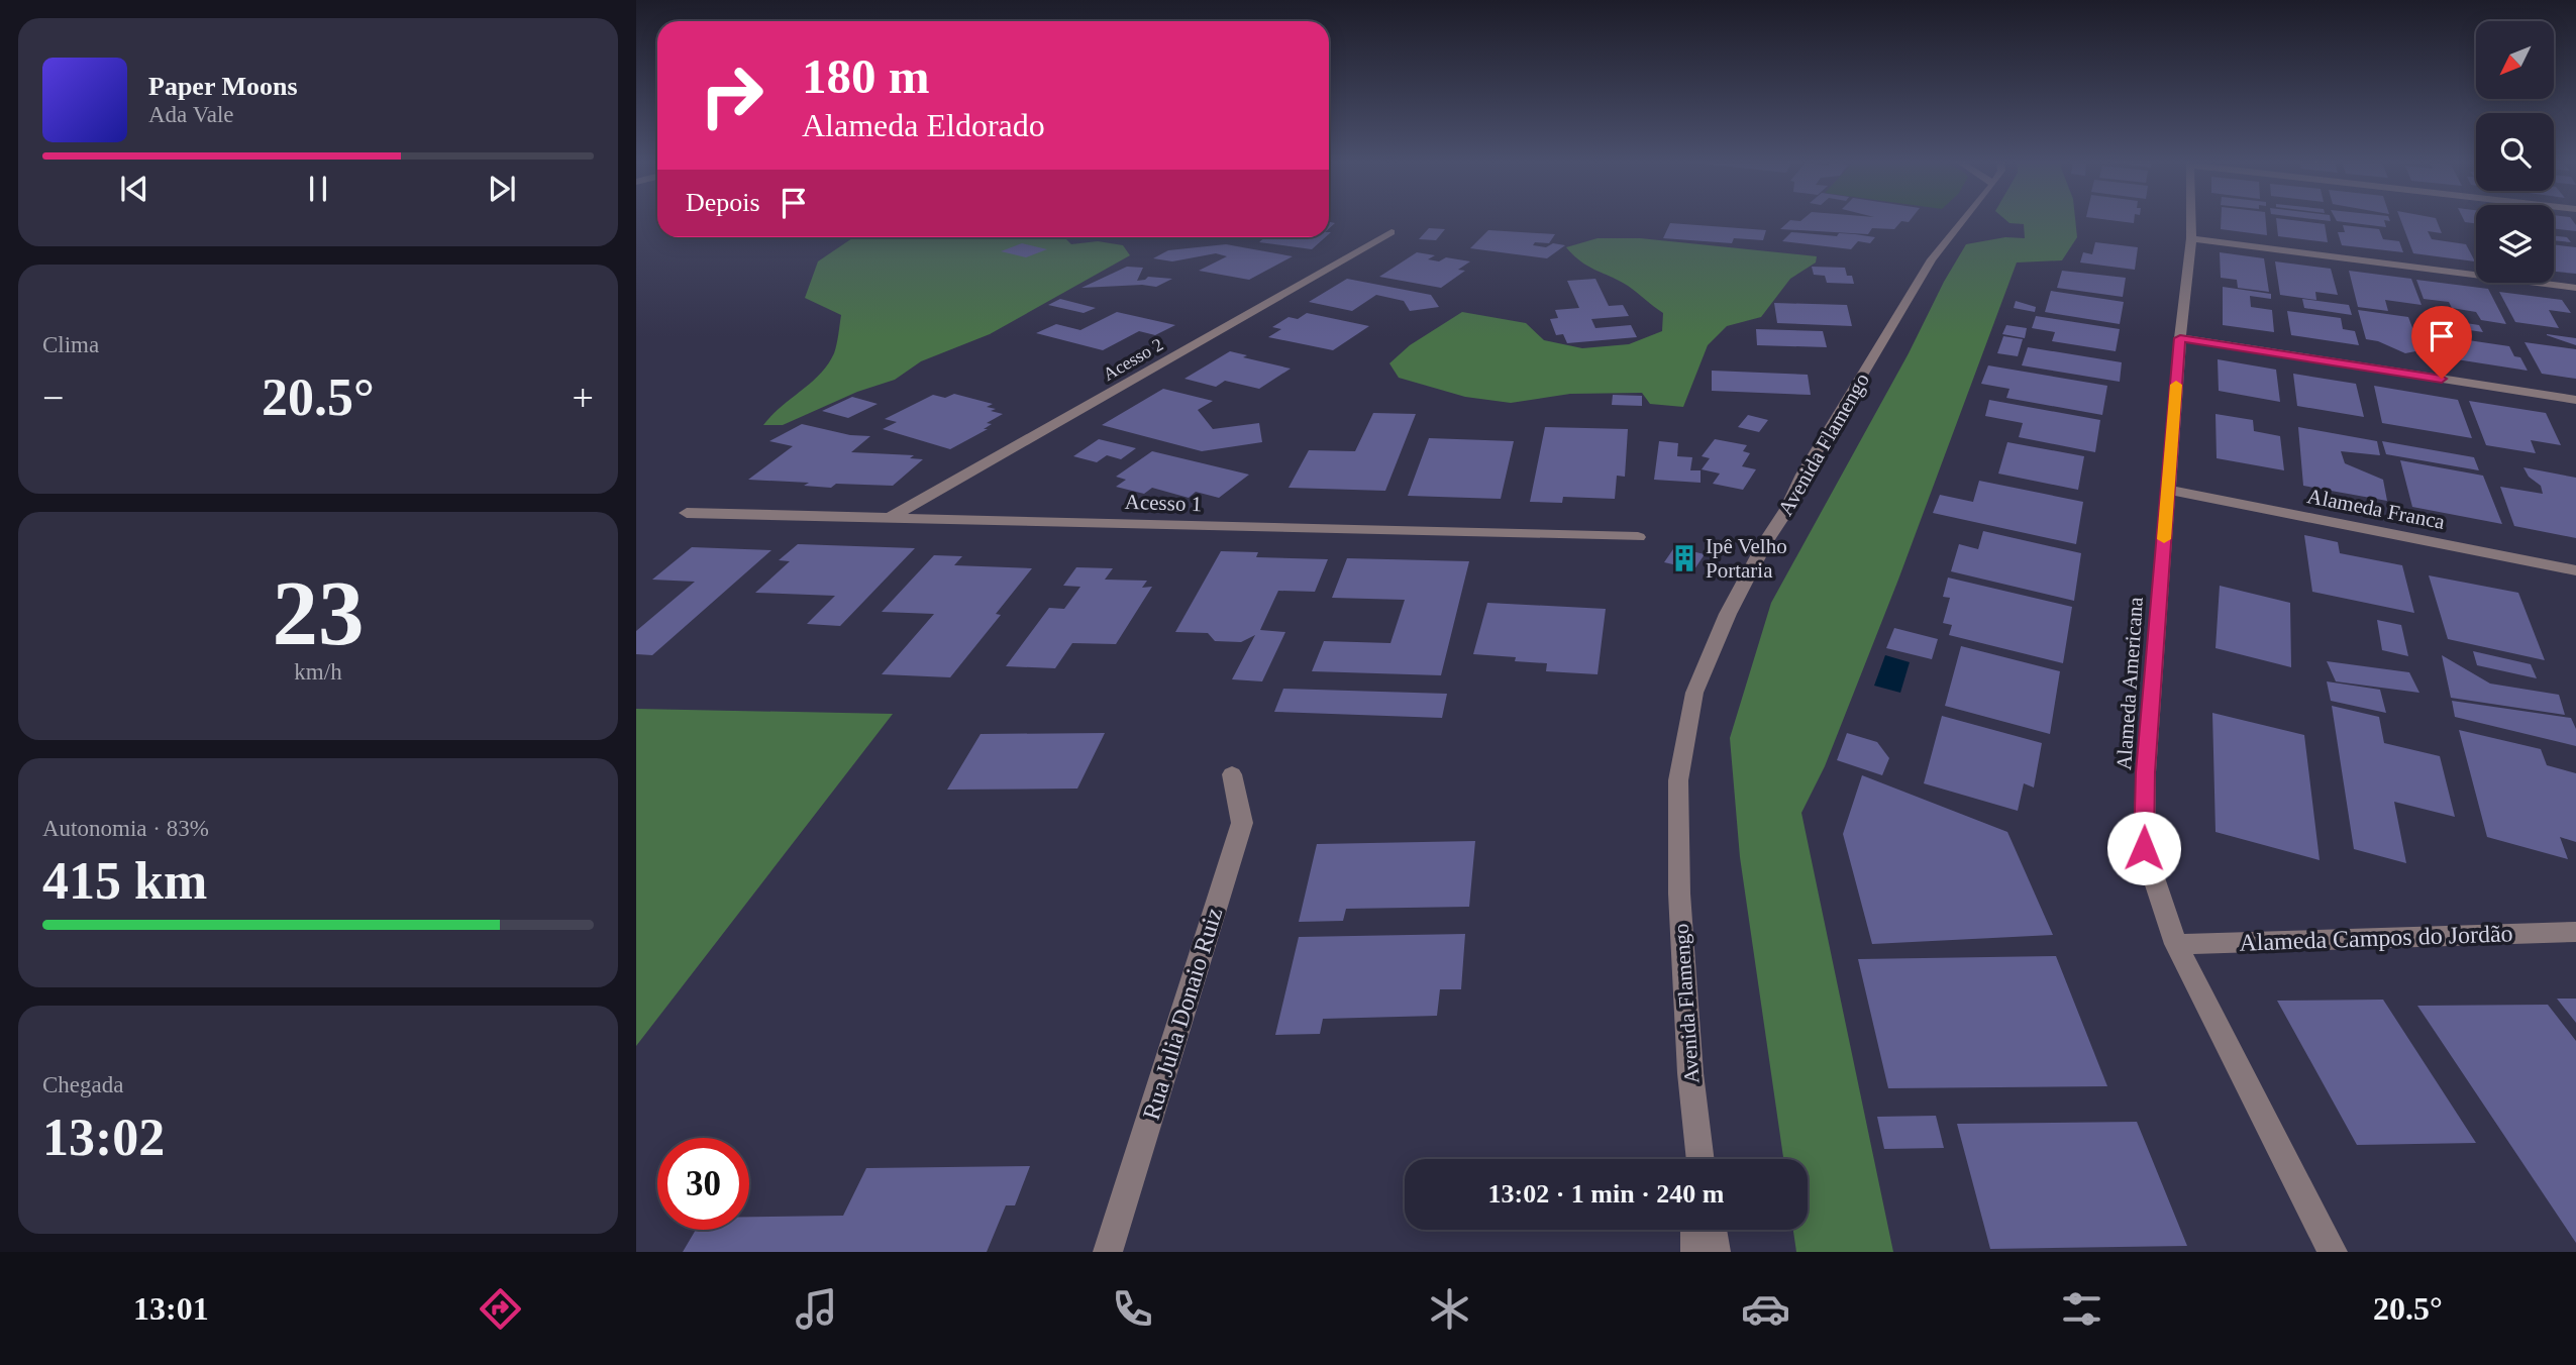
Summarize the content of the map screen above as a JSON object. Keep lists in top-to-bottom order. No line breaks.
{"streets":{"street":["Acesso 2","Avenida Flamengo","Acesso 1","Alameda Franca","Alameda Americana","Alameda Campos do Jordão","Rua Julia Donaio Ruiz"]},"crossings":[["Acesso 2","Acesso 1"],["Alameda Franca","Alameda Americana"],["Alameda Americana","Alameda Campos do Jordão"]],"places":{"building":["Ipê Velho Portaria"]},"north":"bottom left","page":{"turn":["180 m","Alameda Eldorado"],"song":["Paper Moons","Ada Vale"],"then":"Depois","tile":["Clima",["23","km/h"],["Autonomia · 83%","415 km"],["Chegada","13:02"]],"heat":["−","20.5°","+"],"limit":"30","trip":"13:02 · 1 min · 240 m","tabs":["13:01","20.5°"]}}
